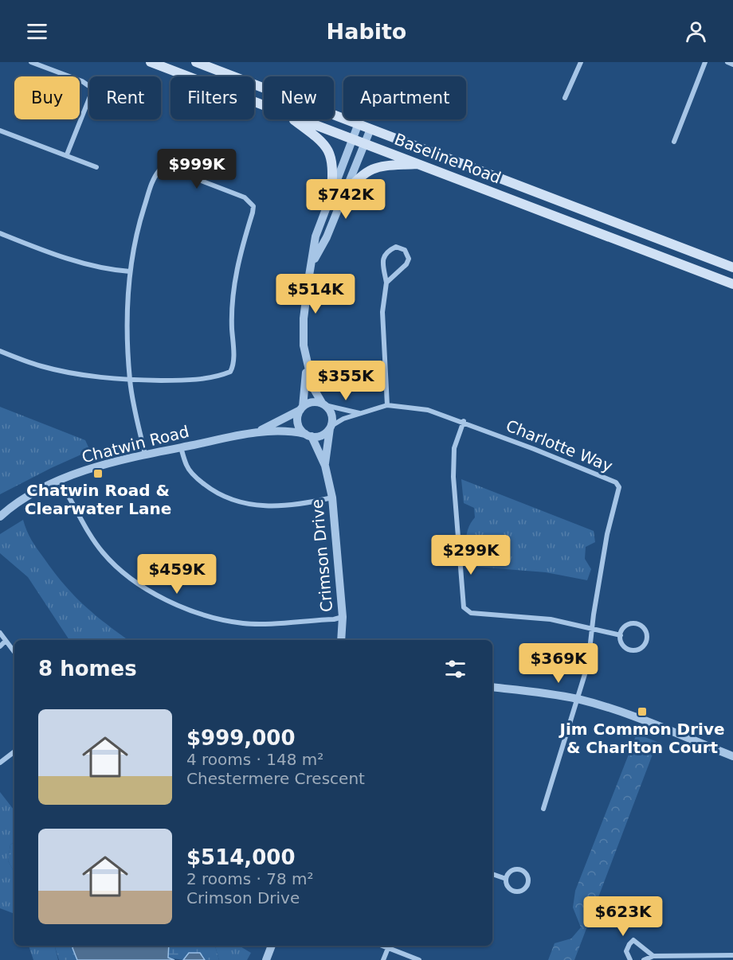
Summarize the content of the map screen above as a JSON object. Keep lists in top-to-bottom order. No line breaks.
{"streets":{"main road":["Baseline Road"],"street":["Chatwin Road","Charlotte Way","Crimson Drive"]},"crossings":[["Chatwin Road","Crimson Drive"]],"places":{"transit":["Chatwin Road & Clearwater Lane","Jim Common Drive & Charlton Court"]},"page":{"header":"Habito","chip":["Buy","Rent","Filters","New","Apartment"],"price":["$999K","$742K","$514K","$355K","$299K","$459K","$369K","$623K"],"heading":"8 homes","list":[{"name":"$999,000","note":"4 rooms · 148 m² · Chestermere Crescent"},{"name":"$514,000","note":"2 rooms · 78 m² · Crimson Drive"}]}}
